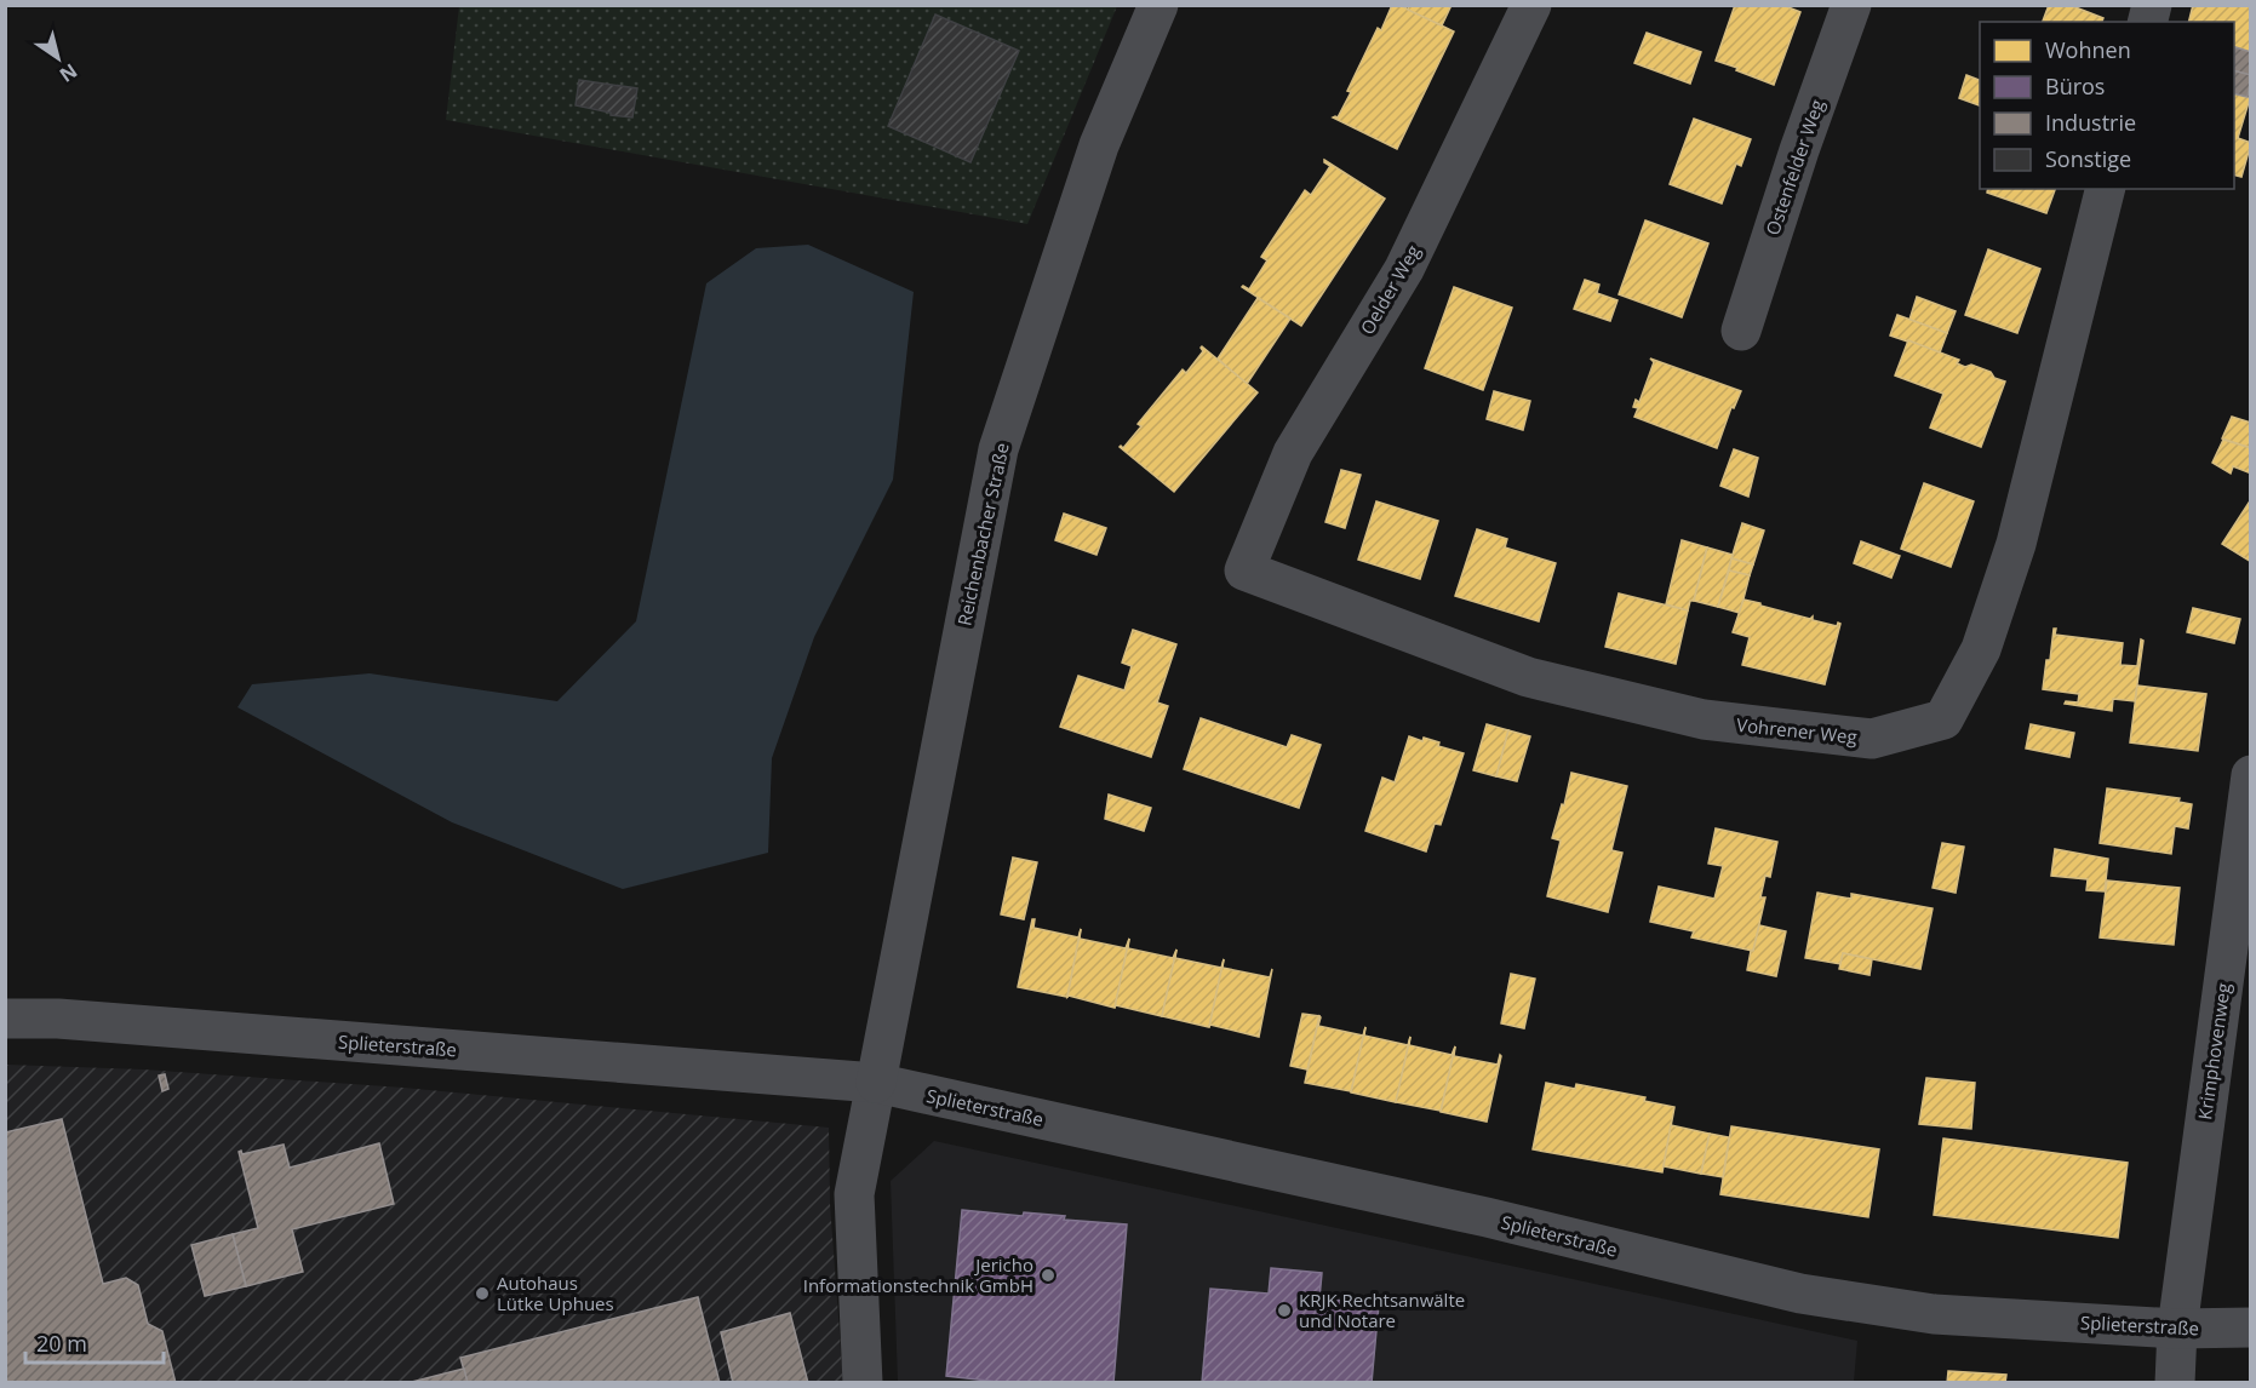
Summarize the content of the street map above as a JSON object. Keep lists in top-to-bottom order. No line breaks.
{"streets":{"street":["Ostenfelder Weg","Oelder Weg","Reichenbacher Straße","Vohrener Weg","Splieterstraße","Krimphovenweg"]},"crossings":[["Oelder Weg","Vohrener Weg"],["Reichenbacher Straße","Splieterstraße"],["Splieterstraße","Krimphovenweg"]],"places":["Jericho Informationstechnik GmbH","Autohaus Lütke Uphues","KRJK Rechtsanwälte und Notare"],"legend":["Wohnen","Büros","Industrie","Sonstige"],"scale_bar":"20 m","north":"bottom right"}
